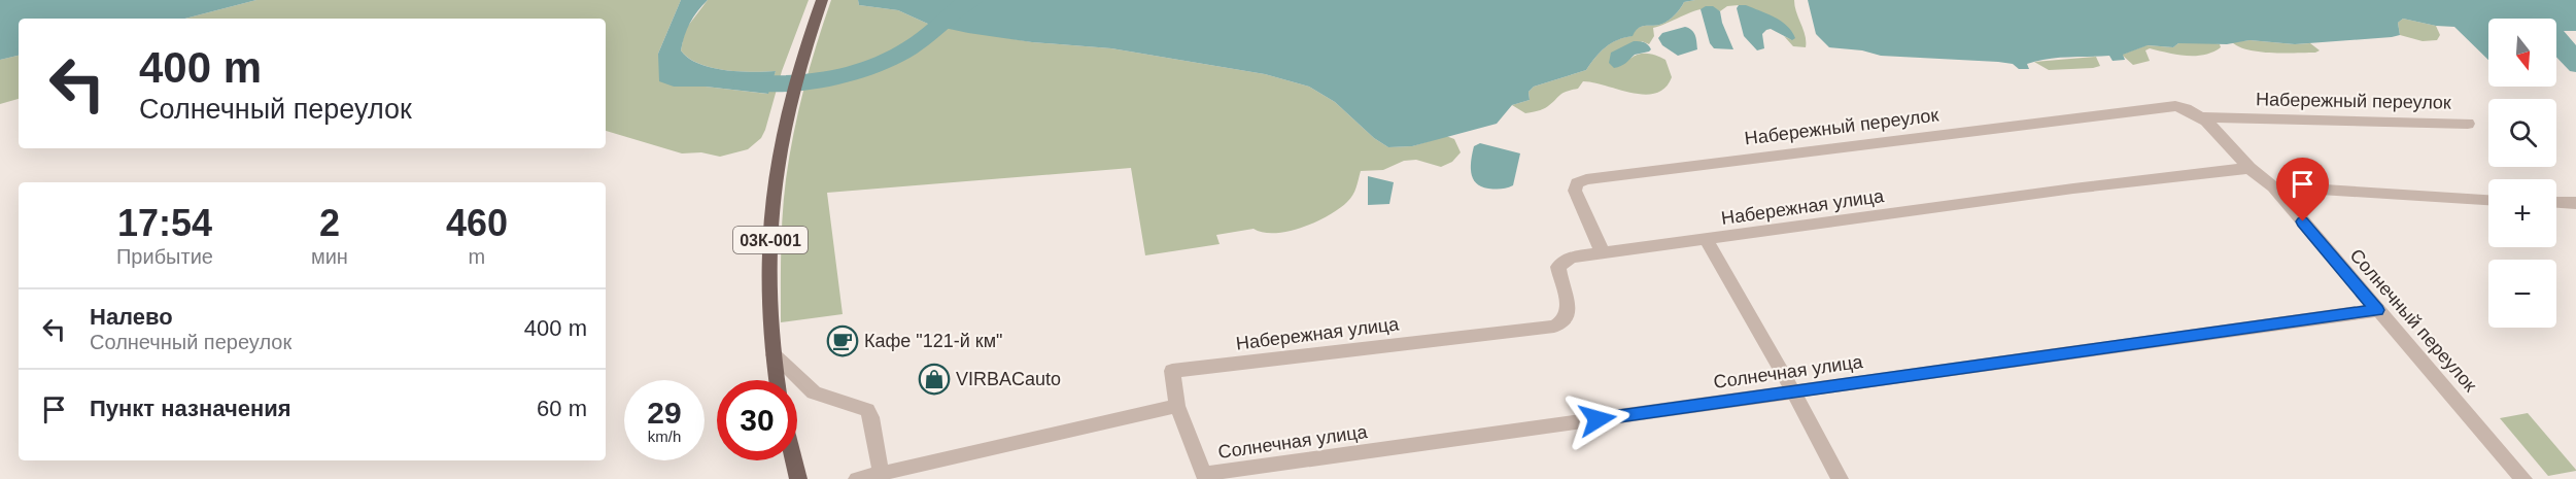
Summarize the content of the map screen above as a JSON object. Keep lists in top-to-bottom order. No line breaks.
{"streets":{"main road":["03К-001"],"street":["Набережный переулок","Набережная улица","Солнечный переулок","Солнечная улица"]},"crossings":[["Набережный переулок","Набережная улица"],["Солнечный переулок","Солнечная улица"]],"places":{"cafe":["Кафе \"121-й км\""],"shop":["VIRBACauto"]},"north":"bottom","page":{"map_buttons":["+","−"],"turn":["400 m","Солнечный переулок"],"eta":["17:54","Прибытие","2","мин","460","m"],"list":[{"name":"Налево","note":"Солнечный переулок","value":"400 m"},{"name":"Пункт назначения","value":"60 m"}],"speed":"29 km/h","limit":"30"}}
